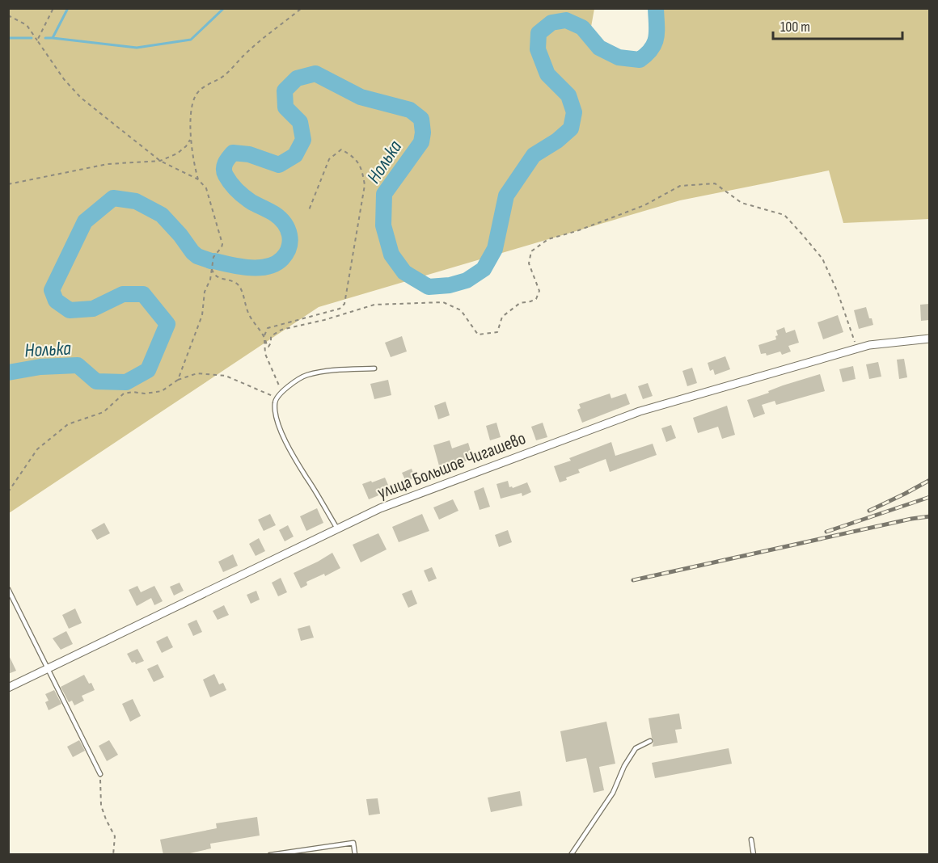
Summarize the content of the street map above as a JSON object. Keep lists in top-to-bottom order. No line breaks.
{"streets":{"street":["улица Большое Чигашево"]},"water":["Нолька"],"scale_bar":"100 m"}
